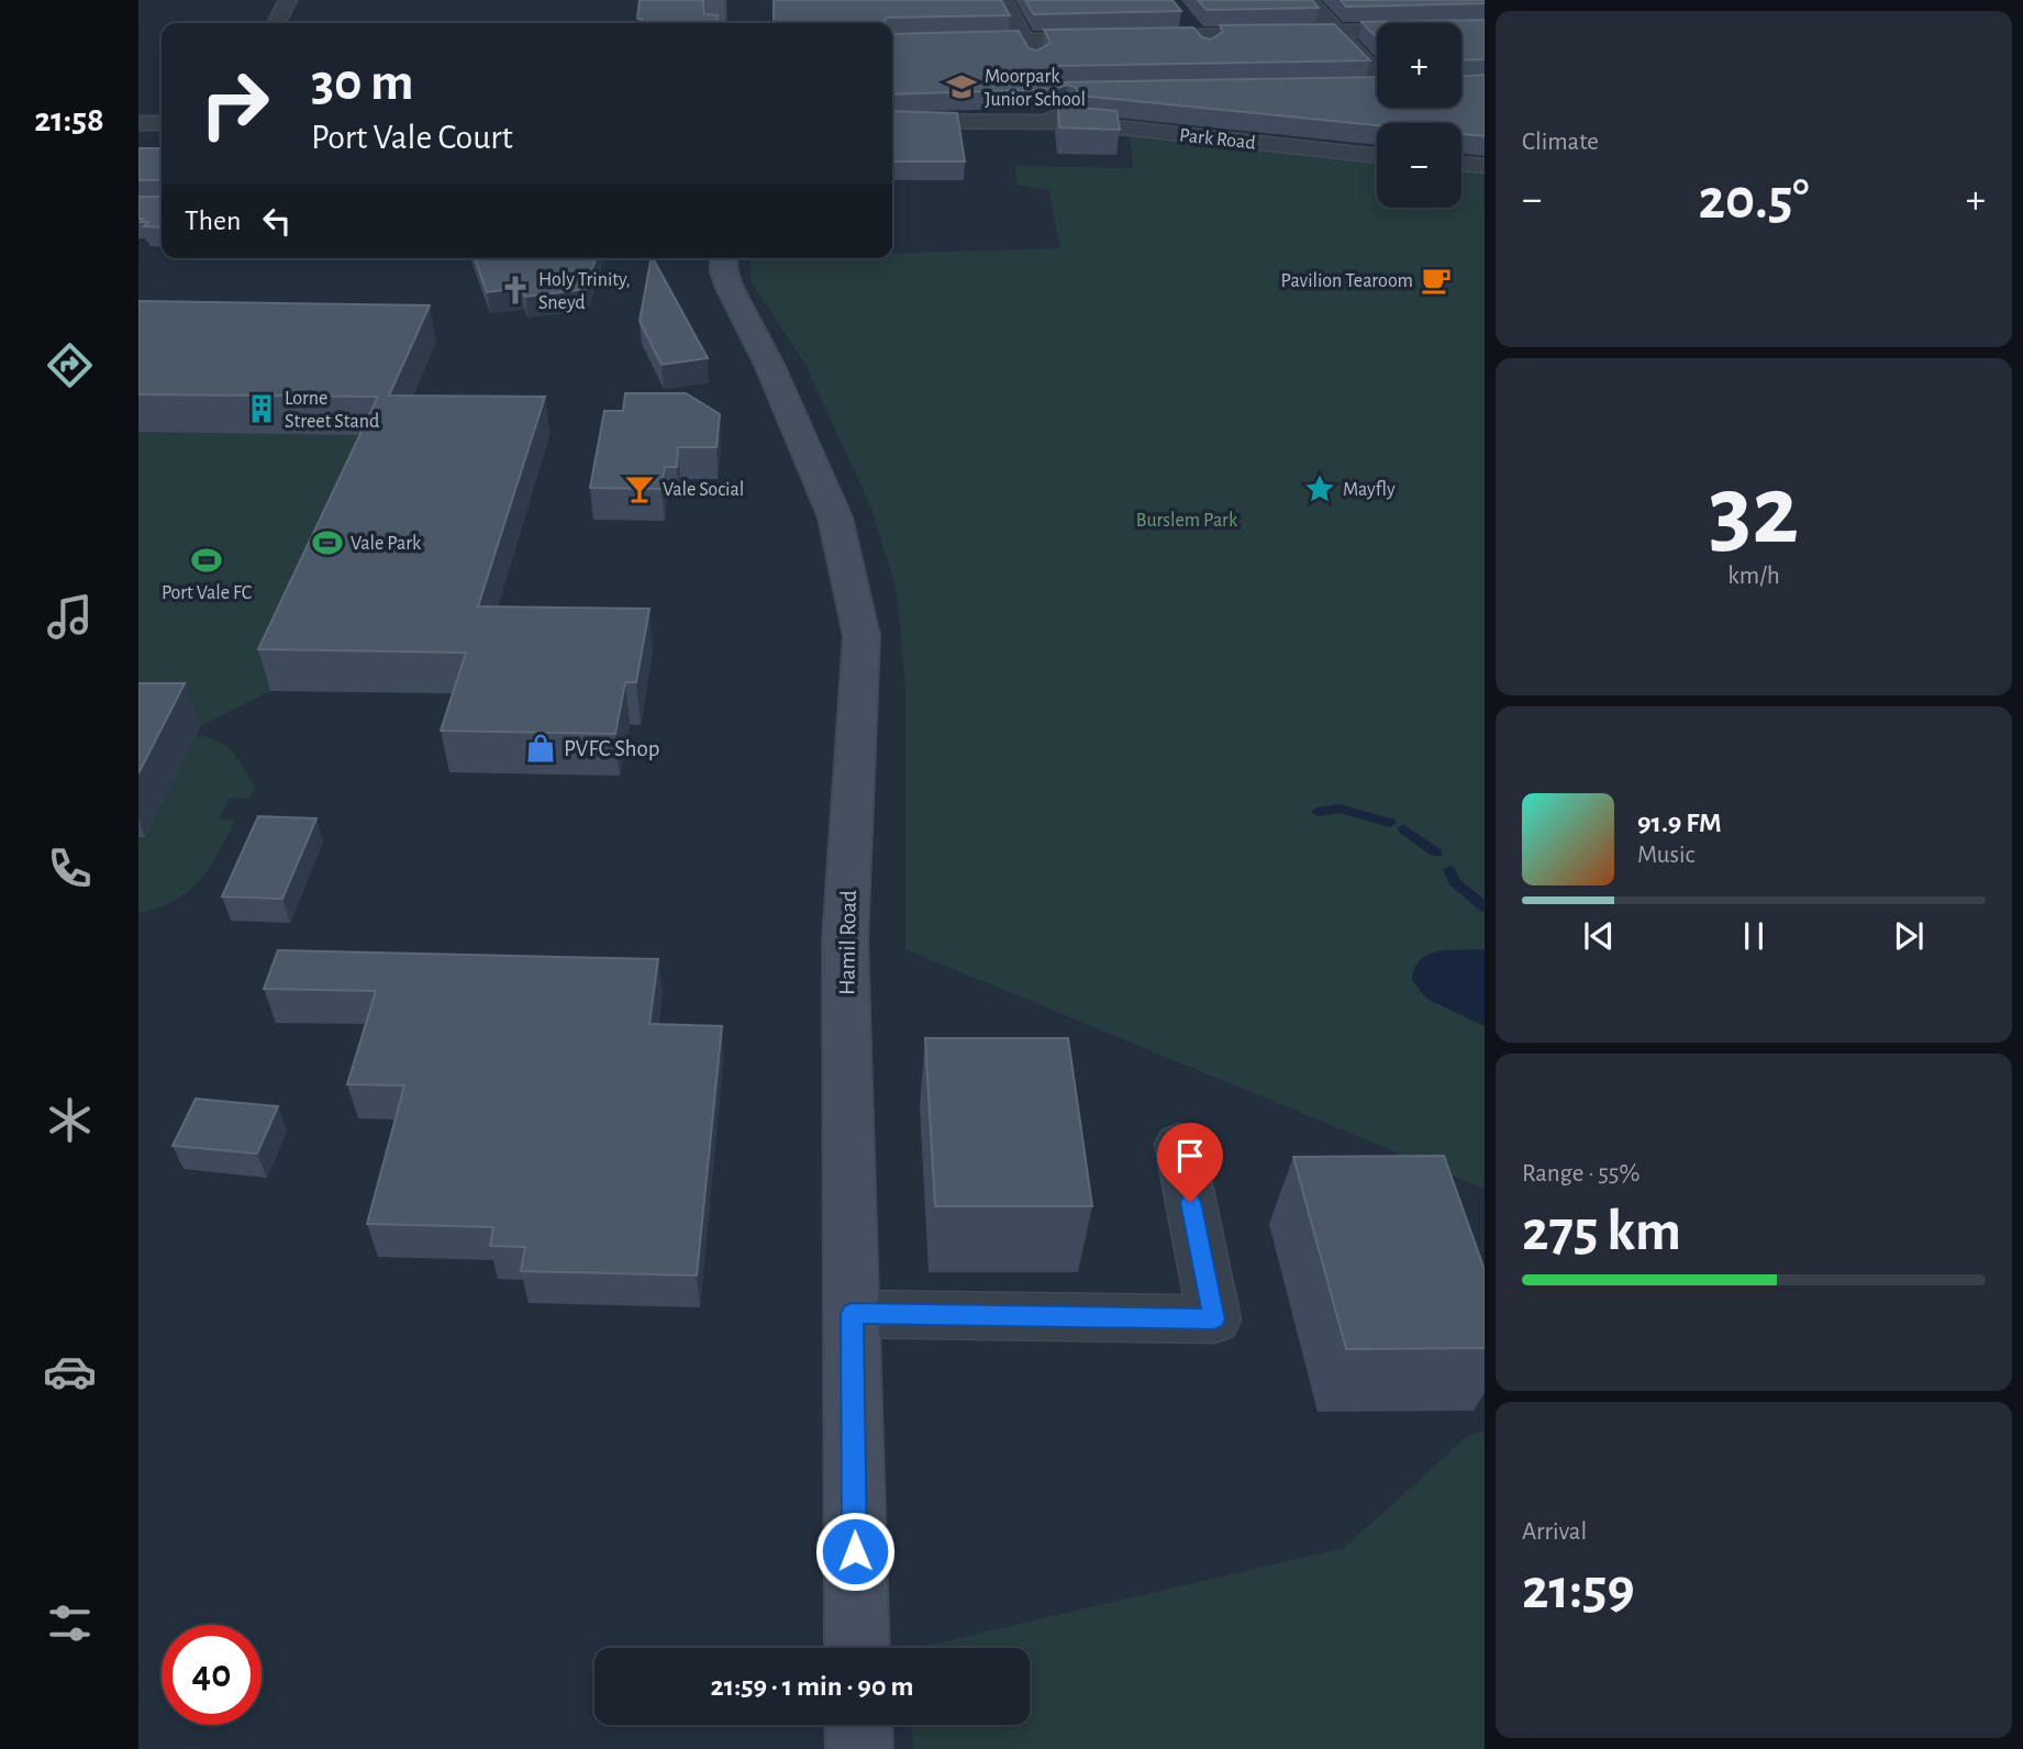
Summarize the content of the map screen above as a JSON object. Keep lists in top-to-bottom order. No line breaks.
{"streets":{"street":["Park Road","Hamil Road"]},"parks":["Burslem Park"],"places":{"school or university":["Moorpark Junior School"],"cafe":["Pavilion Tearoom"],"church":["Holy Trinity, Sneyd"],"building":["Lorne Street Stand"],"bar":["Vale Social"],"place":["Mayfly"],"sports":["Vale Park","Port Vale FC"],"shop":["PVFC Shop"]},"page":{"tabs":"21:58","tile":["Climate",["32","km/h"],["Range · 55%","275 km"],["Arrival","21:59"]],"map_buttons":["+","−"],"turn":["30 m","Port Vale Court"],"heat":["−","20.5°","+"],"then":"Then","song":["91.9 FM","Music"],"limit":"40","trip":"21:59 · 1 min · 90 m"}}
